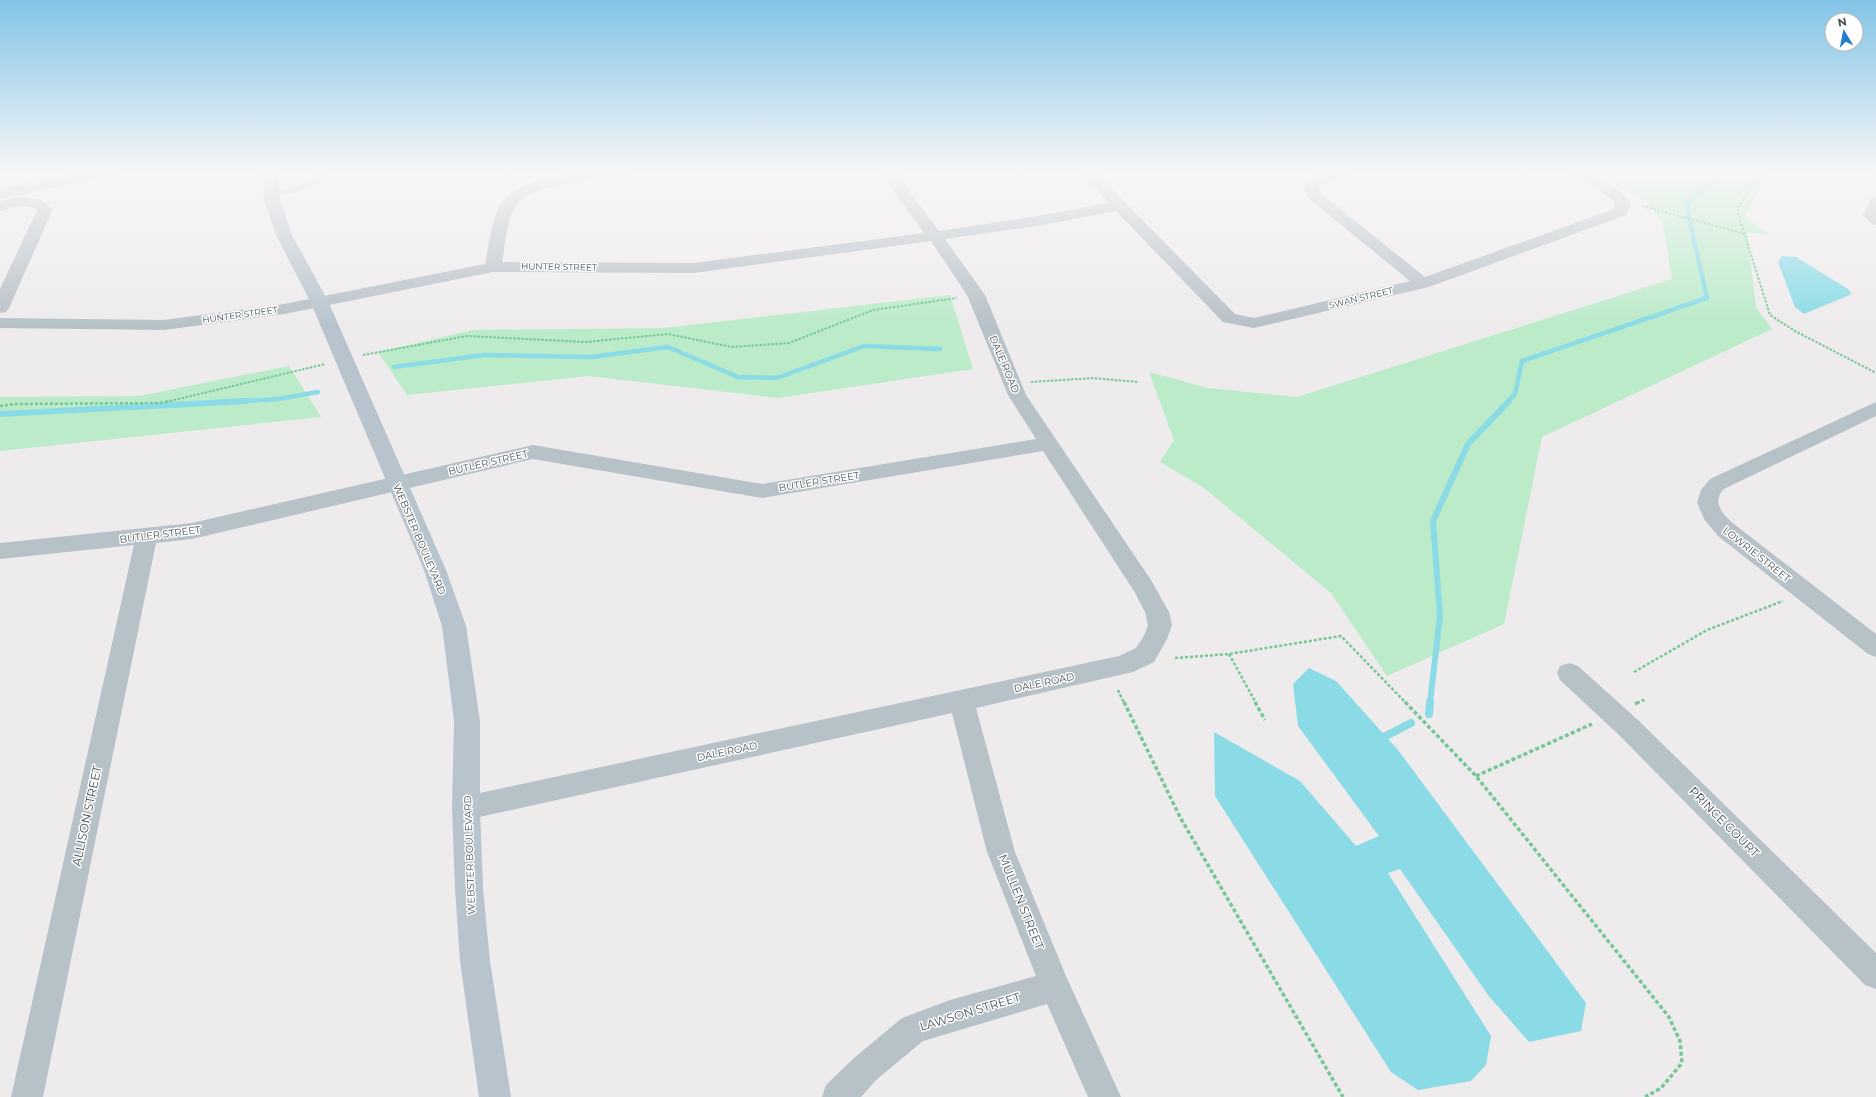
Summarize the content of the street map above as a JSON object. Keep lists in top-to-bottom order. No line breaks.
{"streets":{"street":["HUNTER STREET","SWAN STREET","DALE ROAD","BUTLER STREET","WEBSTER BOULEVARD","LOWRIE STREET","ALLISON STREET","PRINCE COURT","MULLEN STREET","LAWSON STREET"]},"crossings":[["HUNTER STREET","DALE ROAD"],["HUNTER STREET","WEBSTER BOULEVARD"],["DALE ROAD","BUTLER STREET"],["DALE ROAD","WEBSTER BOULEVARD"],["DALE ROAD","MULLEN STREET"],["BUTLER STREET","WEBSTER BOULEVARD"],["BUTLER STREET","ALLISON STREET"],["MULLEN STREET","LAWSON STREET"]],"north":"top"}
